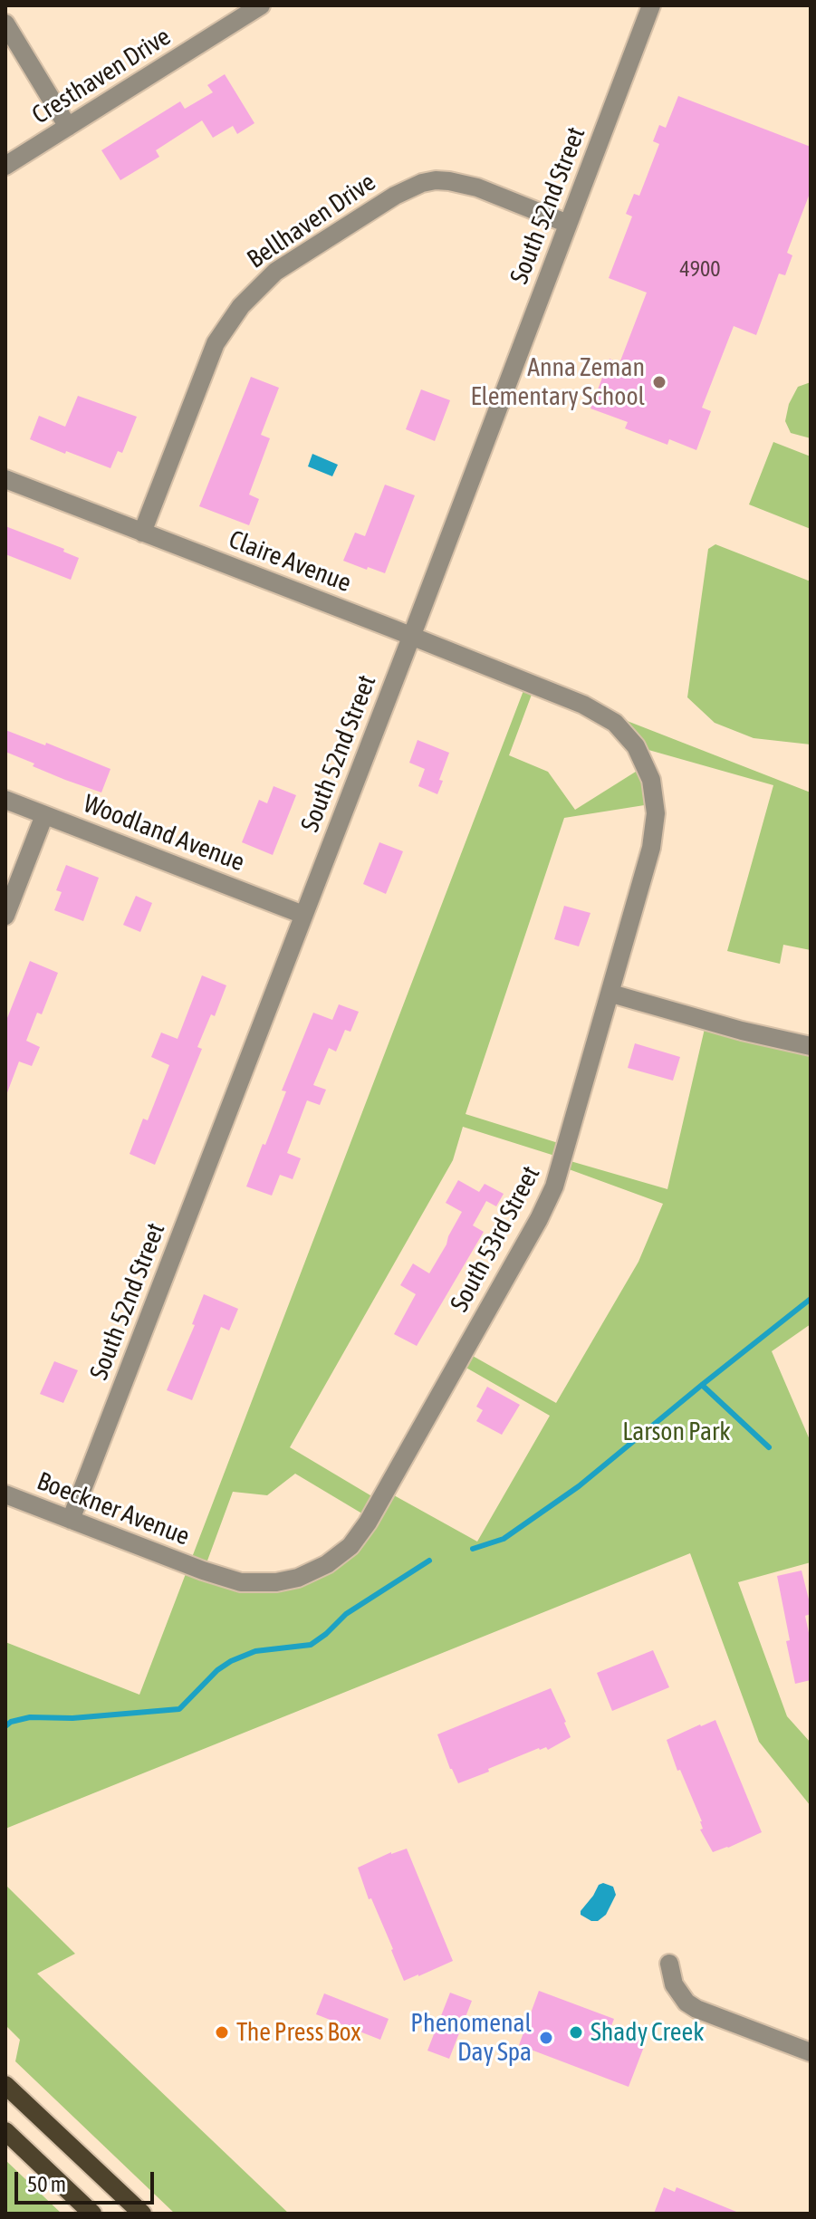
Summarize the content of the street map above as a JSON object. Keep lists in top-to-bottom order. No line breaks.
{"streets":{"street":["Cresthaven Drive","South 52nd Street","Bellhaven Drive","Claire Avenue","Woodland Avenue","South 53rd Street","Boeckner Avenue"]},"crossings":[["South 52nd Street","Bellhaven Drive"],["South 52nd Street","Claire Avenue"],["South 52nd Street","Woodland Avenue"],["South 52nd Street","Boeckner Avenue"],["Bellhaven Drive","Claire Avenue"],["Claire Avenue","South 53rd Street"],["South 53rd Street","Boeckner Avenue"]],"parks":["Larson Park"],"places":["Anna Zeman Elementary School","The Press Box","Shady Creek","Phenomenal Day Spa"],"house_numbers":["4900"],"scale_bar":"50 m"}
